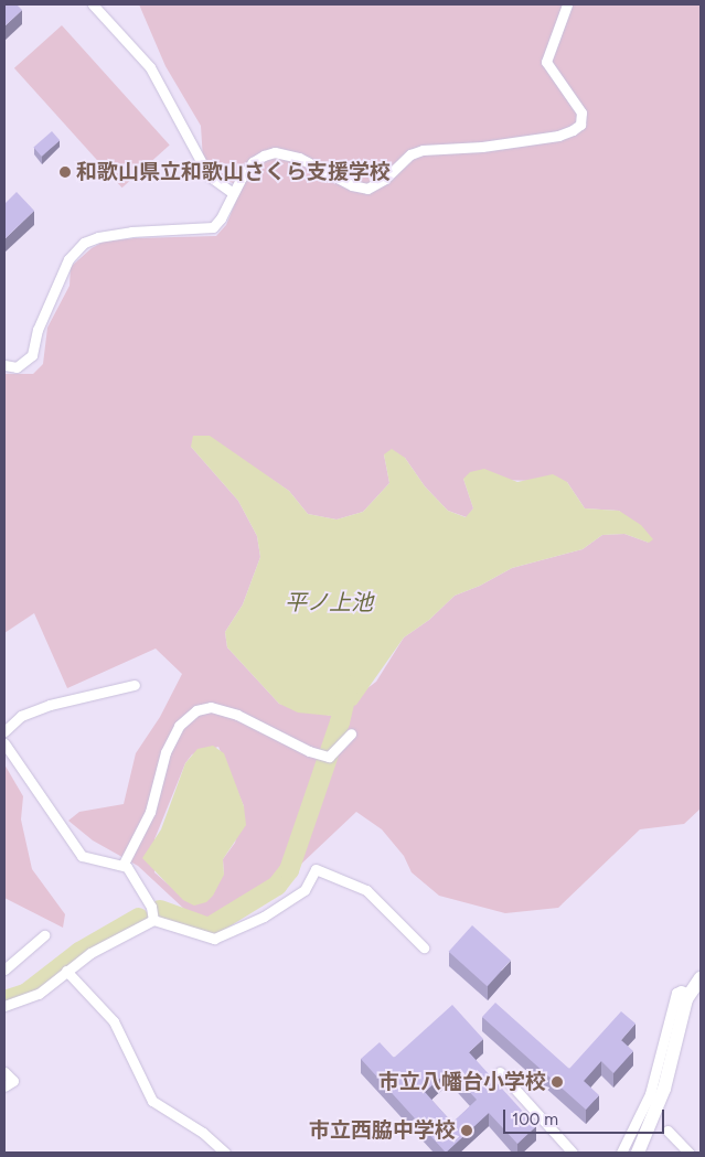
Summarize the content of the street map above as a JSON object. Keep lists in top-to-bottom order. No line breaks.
{"water":["平ノ上池"],"places":["和歌山県立和歌山さくら支援学校","市立八幡台小学校","市立西脇中学校"],"scale_bar":"100 m"}
